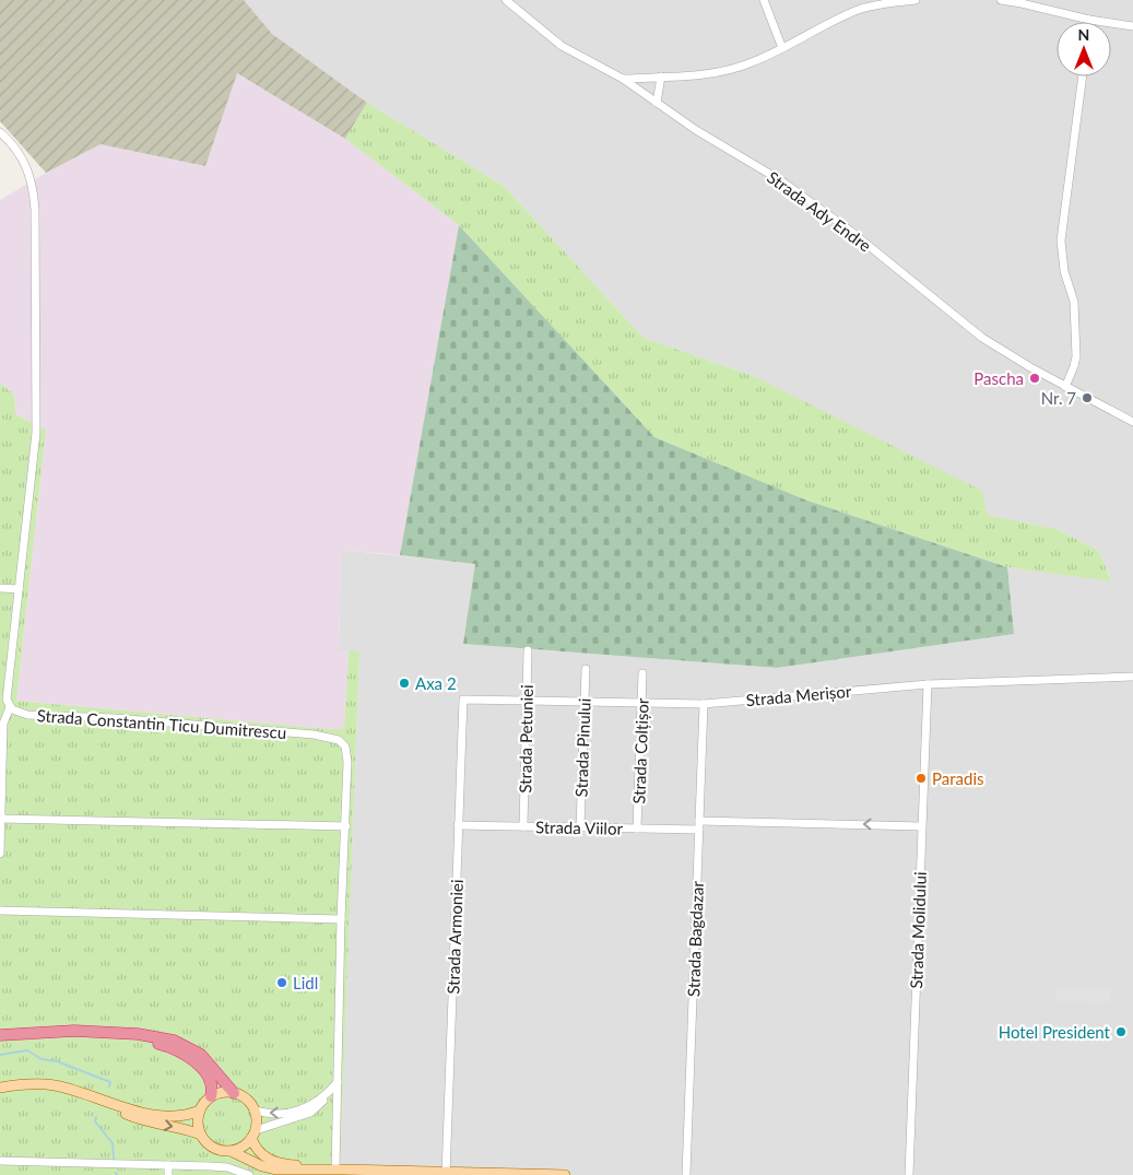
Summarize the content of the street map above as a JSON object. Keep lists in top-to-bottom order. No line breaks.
{"streets":{"street":["Strada Ady Endre","Strada Merișor","Strada Constantin Ticu Dumitrescu","Strada Petuniei","Strada Pinului","Strada Colțișor","Strada Viilor","Strada Molidului","Strada Armoniei","Strada Bagdazar"]},"crossings":[["Strada Merișor","Strada Petuniei"],["Strada Merișor","Strada Pinului"],["Strada Merișor","Strada Colțișor"],["Strada Merișor","Strada Molidului"],["Strada Merișor","Strada Armoniei"],["Strada Merișor","Strada Bagdazar"],["Strada Petuniei","Strada Viilor"],["Strada Pinului","Strada Viilor"],["Strada Colțișor","Strada Viilor"],["Strada Viilor","Strada Molidului"],["Strada Viilor","Strada Armoniei"],["Strada Viilor","Strada Bagdazar"]],"one_way":["Strada Viilor"],"places":["Pascha","Nr. 7","Axa 2","Paradis","Lidl","Hotel President"],"north":"top"}
